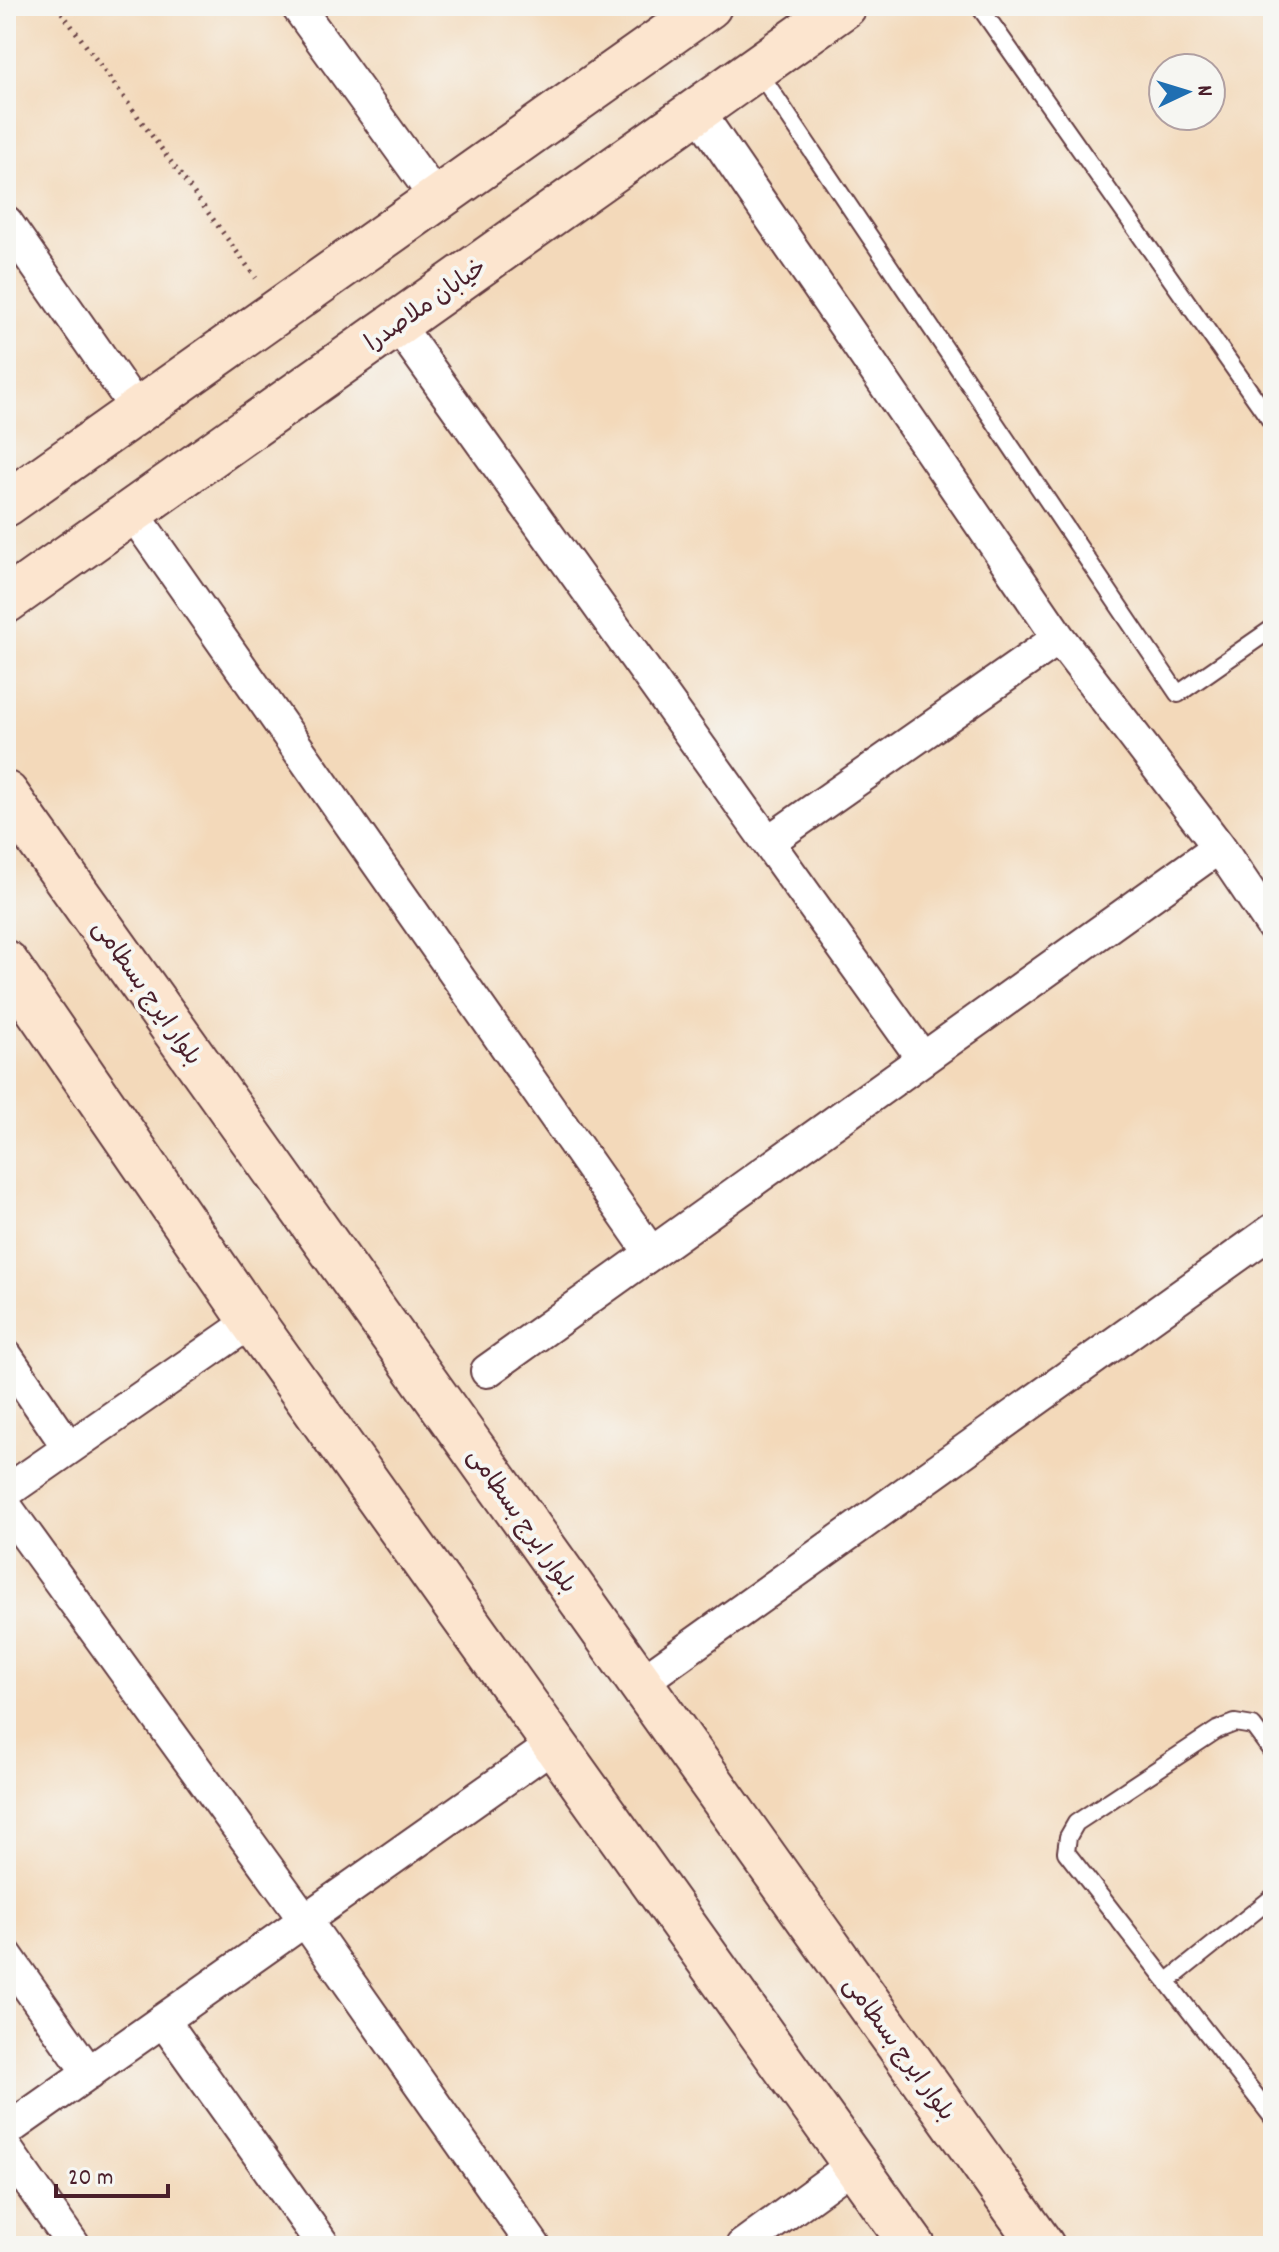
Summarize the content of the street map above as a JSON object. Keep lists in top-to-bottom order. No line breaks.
{"streets":{"street":["خیابان ملاصدرا","بلوار ایرج بسطامی"]},"scale_bar":"20 m","north":"right"}
